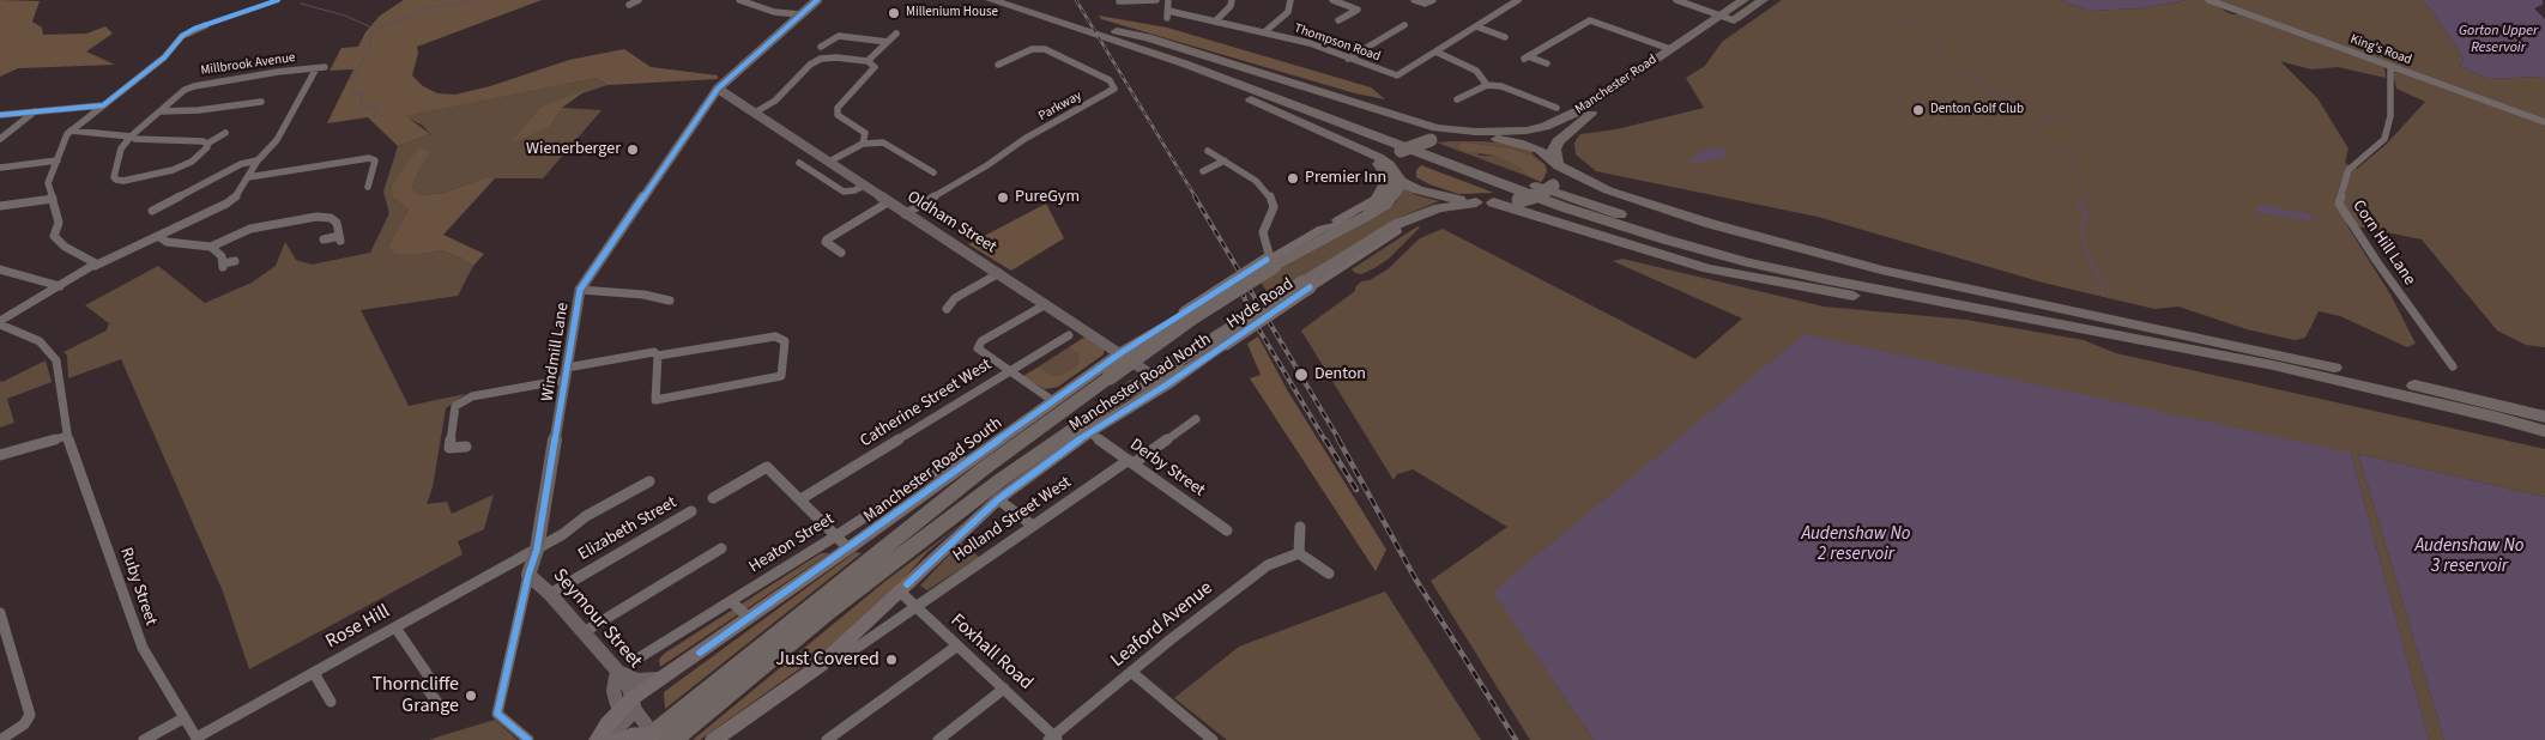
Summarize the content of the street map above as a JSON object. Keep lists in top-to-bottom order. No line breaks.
{"streets":{"highway":["Manchester Road","Hyde Road"],"main road":["Manchester Road North","Manchester Road South"],"street":["Thompson Road","King's Road","Millbrook Avenue","Parkway","Oldham Street","Corn Hill Lane","Windmill Lane","Catherine Street West","Derby Street","Holland Street West","Elizabeth Street","Heaton Street","Ruby Street","Seymour Street","Leaford Avenue","Rose Hill","Foxhall Road"]},"crossings":[["King's Road","Corn Hill Lane"],["Parkway","Oldham Street"],["Oldham Street","Windmill Lane"],["Oldham Street","Manchester Road North"],["Oldham Street","Manchester Road South"],["Hyde Road","Manchester Road North"],["Hyde Road","Manchester Road South"],["Windmill Lane","Seymour Street"],["Windmill Lane","Rose Hill"],["Manchester Road North","Derby Street"],["Manchester Road North","Holland Street West"],["Manchester Road North","Foxhall Road"],["Derby Street","Holland Street West"],["Manchester Road South","Heaton Street"],["Holland Street West","Foxhall Road"],["Elizabeth Street","Seymour Street"],["Ruby Street","Rose Hill"],["Leaford Avenue","Foxhall Road"]],"water":["Gorton Upper Reservoir","Audenshaw No 2 reservoir","Audenshaw No 3 reservoir"],"places":["Millenium House","Denton Golf Club","Wienerberger","Premier Inn","PureGym","Denton","Just Covered","Thorncliffe Grange"]}
